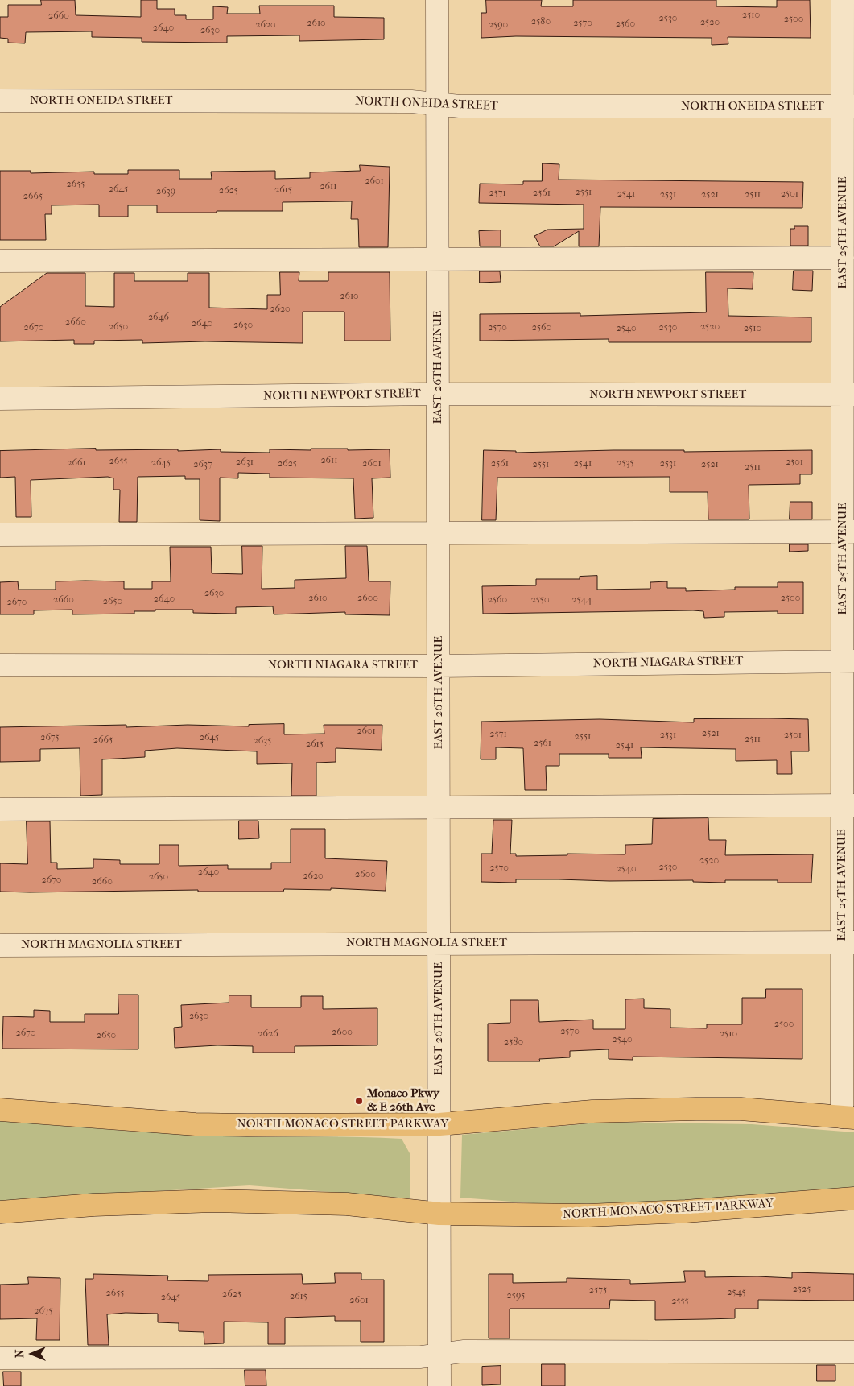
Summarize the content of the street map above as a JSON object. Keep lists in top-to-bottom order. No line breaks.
{"streets":{"main road":["NORTH MONACO STREET PARKWAY"],"street":["NORTH ONEIDA STREET","EAST 25TH AVENUE","EAST 26TH AVENUE","NORTH NEWPORT STREET","NORTH NIAGARA STREET","NORTH MAGNOLIA STREET"]},"crossings":[["NORTH ONEIDA STREET","EAST 25TH AVENUE"],["NORTH ONEIDA STREET","EAST 26TH AVENUE"],["EAST 25TH AVENUE","NORTH NEWPORT STREET"],["EAST 25TH AVENUE","NORTH NIAGARA STREET"],["EAST 25TH AVENUE","NORTH MAGNOLIA STREET"],["EAST 25TH AVENUE","NORTH MONACO STREET PARKWAY"],["EAST 26TH AVENUE","NORTH NEWPORT STREET"],["EAST 26TH AVENUE","NORTH NIAGARA STREET"],["EAST 26TH AVENUE","NORTH MAGNOLIA STREET"],["EAST 26TH AVENUE","NORTH MONACO STREET PARKWAY"]],"places":["Monaco Pkwy & E 26th Ave"],"house_numbers":["2510","2660","2530","2500","2580","2520","2610","2570","2560","2620","2590","2640","2630","2601","2655","2611","2645","2615","2625","2639","2551","2571","2561","2541","2501","2531","2521","2511","2665","2610","2620","2646","2660","2640","2630","2650","2520","2670","2570","2560","2530","2540","2510","2611","2655","2631","2501","2661","2645","2535","2625","2601","2561","2541","2531","2637","2551","2521","2511","2630","2610","2600","2500","2640","2660","2560","2550","2544","2650","2670","2601","2521","2571","2531","2501","2551","2675","2645","2511","2665","2635","2561","2615","2541","2520","2530","2570","2540","2640","2600","2620","2650","2670","2660","2630","2500","2570","2600","2670","2626","2510","2650","2540","2580","2525","2575","2545","2655","2625","2595","2615","2645","2601","2555","2675"],"north":"left"}
